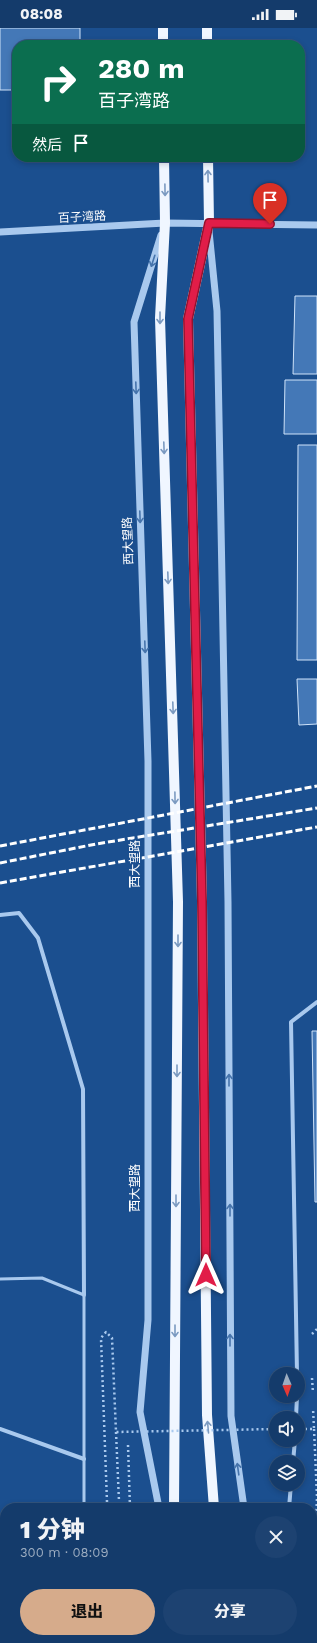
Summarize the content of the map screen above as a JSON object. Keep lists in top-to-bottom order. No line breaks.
{"streets":{"main road":["西大望路"],"street":["百子湾路"]},"crossings":[["百子湾路","西大望路"]],"north":"bottom","page":{"status":"08:08","turn":["280 m","百子湾路"],"then":"然后","heading":["1 分钟","300 m · 08:09"],"buttons":["退出","分享"]}}
